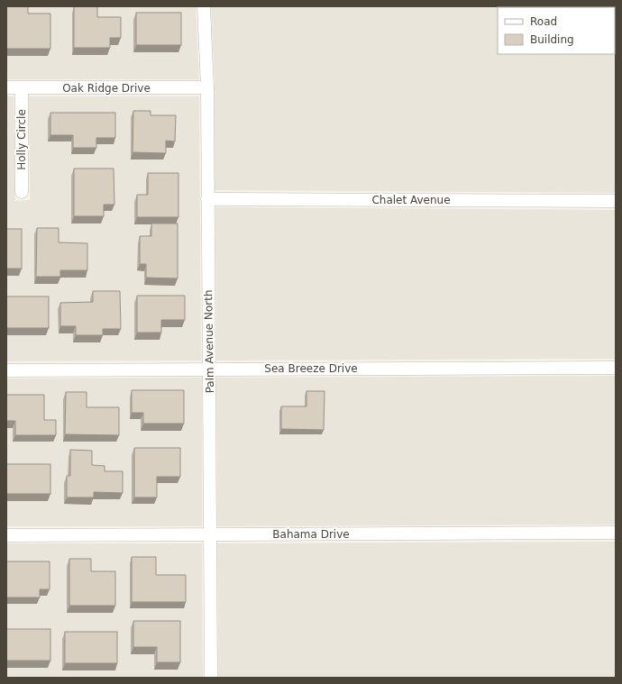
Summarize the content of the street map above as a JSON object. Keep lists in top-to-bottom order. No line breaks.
{"streets":{"street":["Oak Ridge Drive","Holly Circle","Chalet Avenue","Palm Avenue North","Sea Breeze Drive","Bahama Drive"]},"crossings":[["Oak Ridge Drive","Holly Circle"],["Oak Ridge Drive","Palm Avenue North"],["Chalet Avenue","Palm Avenue North"],["Palm Avenue North","Sea Breeze Drive"],["Palm Avenue North","Bahama Drive"]],"legend":["Road","Building"]}
